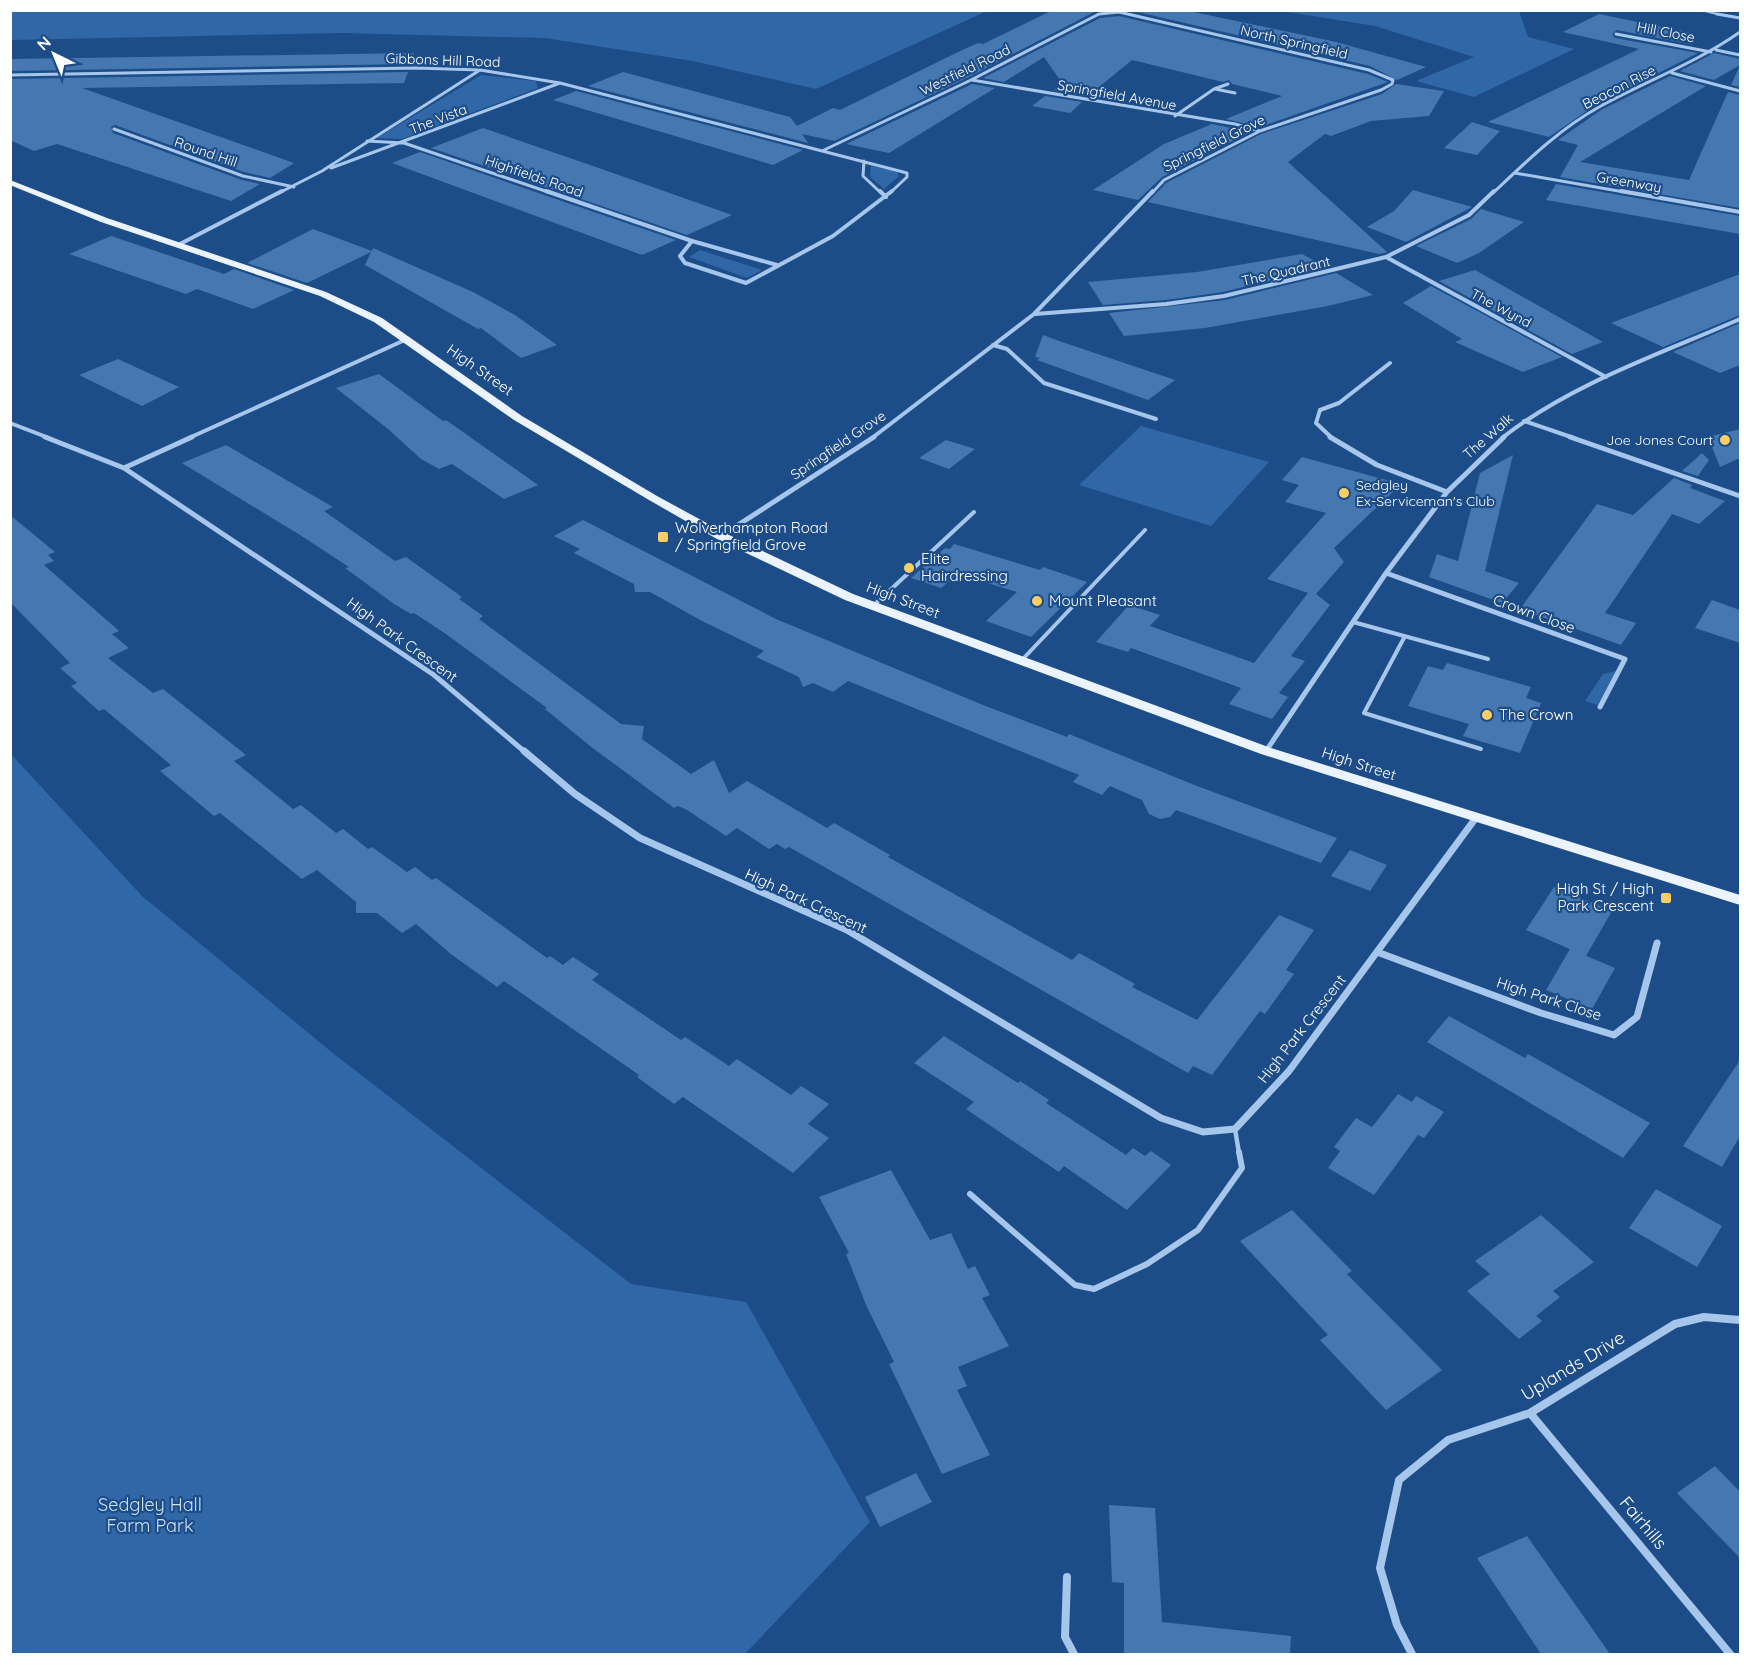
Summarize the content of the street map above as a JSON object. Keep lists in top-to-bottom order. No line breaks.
{"streets":{"main road":["High Street"],"street":["Hill Close","North Springfield","Gibbons Hill Road","Westfield Road","Beacon Rise","Springfield Avenue","The Vista","Springfield Grove","Round Hill","Highfields Road","Greenway","The Quadrant","The Wynd","The Walk","Crown Close","High Park Crescent","High Park Close","Uplands Drive","Fairhills"]},"crossings":[["Hill Close","Beacon Rise"],["North Springfield","Westfield Road"],["North Springfield","Springfield Grove"],["Gibbons Hill Road","Westfield Road"],["Gibbons Hill Road","The Vista"],["Westfield Road","Springfield Avenue"],["Beacon Rise","Greenway"],["Beacon Rise","The Quadrant"],["Springfield Avenue","Springfield Grove"],["The Vista","Round Hill"],["The Vista","Highfields Road"],["The Vista","High Street"],["Springfield Grove","The Quadrant"],["Springfield Grove","High Street"],["Greenway","The Quadrant"],["The Quadrant","The Wynd"],["The Wynd","The Walk"],["High Street","The Walk"],["High Street","High Park Crescent"],["The Walk","Crown Close"],["High Park Crescent","High Park Close"],["Uplands Drive","Fairhills"]],"parks":["Sedgley Hall Farm Park"],"places":{"other":["Joe Jones Court","Sedgley Ex-Serviceman's Club","Elite Hairdressing","Mount Pleasant","The Crown"],"transit":["Wolverhampton Road / Springfield Grove","High St / High Park Crescent"]},"north":"top left"}
